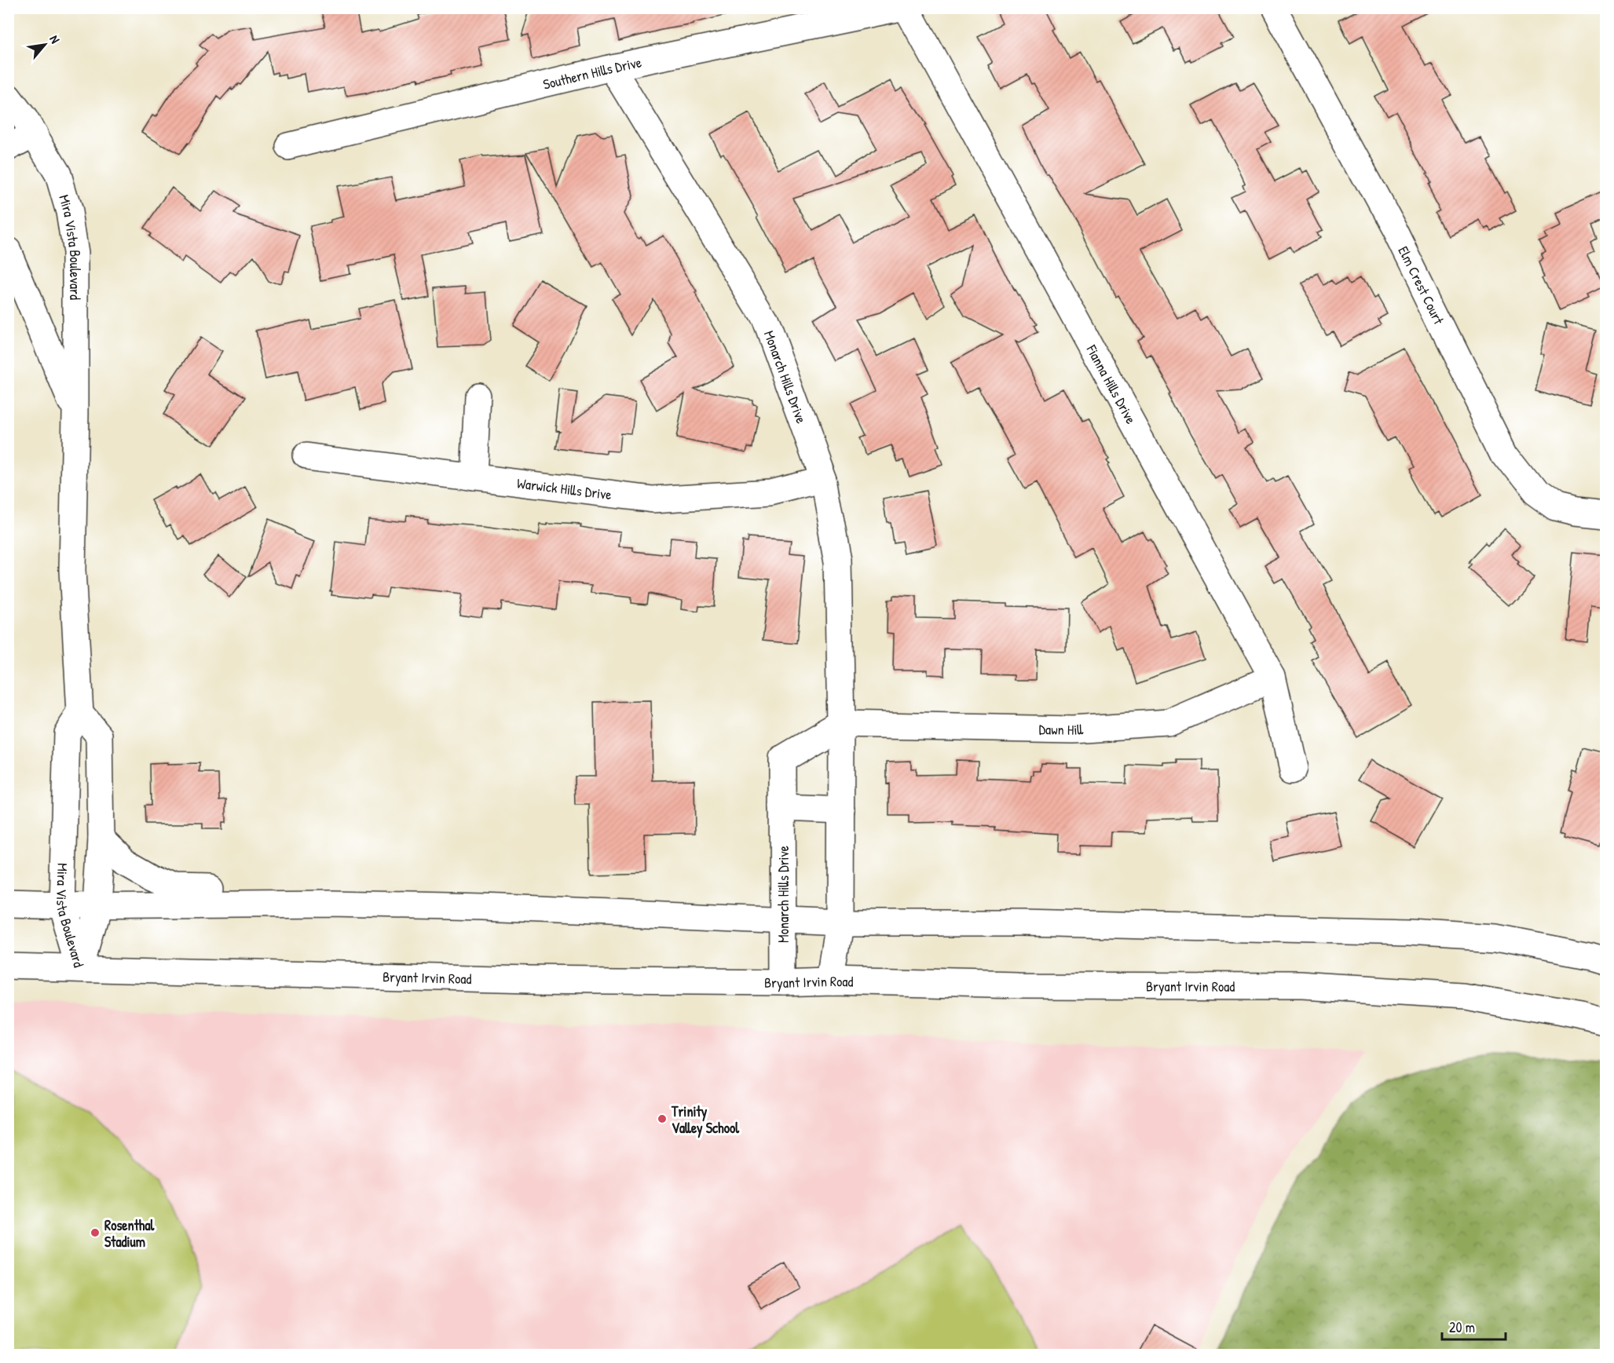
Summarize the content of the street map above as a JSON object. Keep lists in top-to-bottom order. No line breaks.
{"streets":{"street":["Southern Hills Drive","Mira Vista Boulevard","Elm Crest Court","Monarch Hills Drive","Fianna Hills Drive","Warwick Hills Drive","Dawn Hill","Bryant Irvin Road"]},"crossings":[["Southern Hills Drive","Monarch Hills Drive"],["Mira Vista Boulevard","Bryant Irvin Road"],["Monarch Hills Drive","Warwick Hills Drive"],["Monarch Hills Drive","Dawn Hill"],["Monarch Hills Drive","Bryant Irvin Road"],["Fianna Hills Drive","Dawn Hill"]],"places":["Trinity Valley School","Rosenthal Stadium"],"scale_bar":"20 m","north":"top right"}
